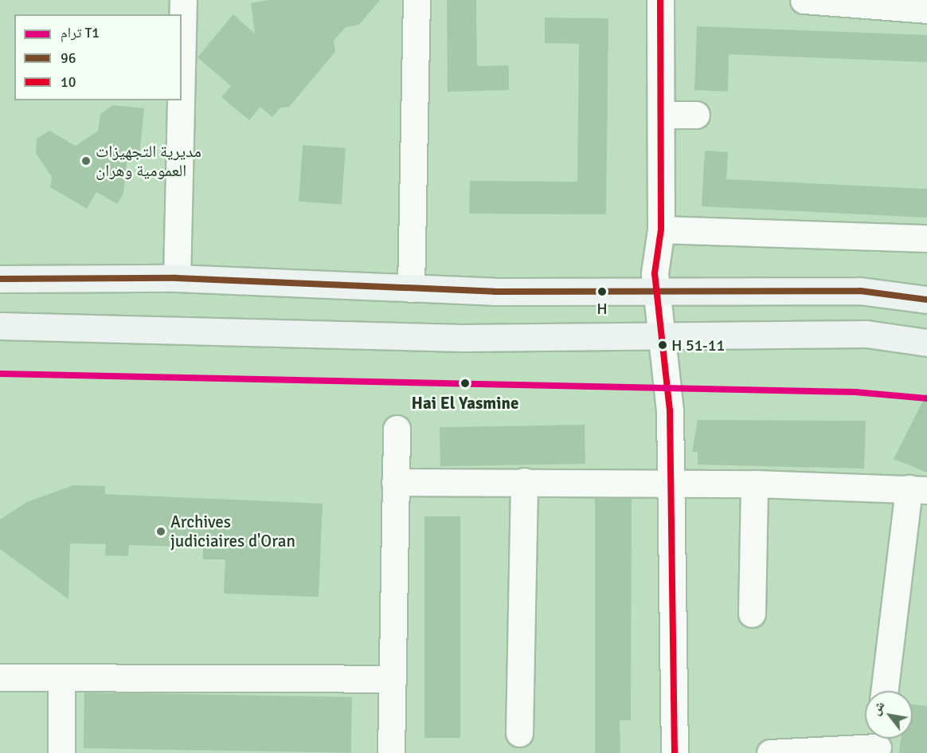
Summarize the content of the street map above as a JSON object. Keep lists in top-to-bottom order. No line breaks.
{"places":["مديرية التجهيزات العمومية وهران","H","H 51-11","Hai El Yasmine","Archives judiciaires d'Oran"],"lines":["transit line 10","transit line 96","tram line T1"],"legend":["ترام T1","96","10"],"north":"top left"}
